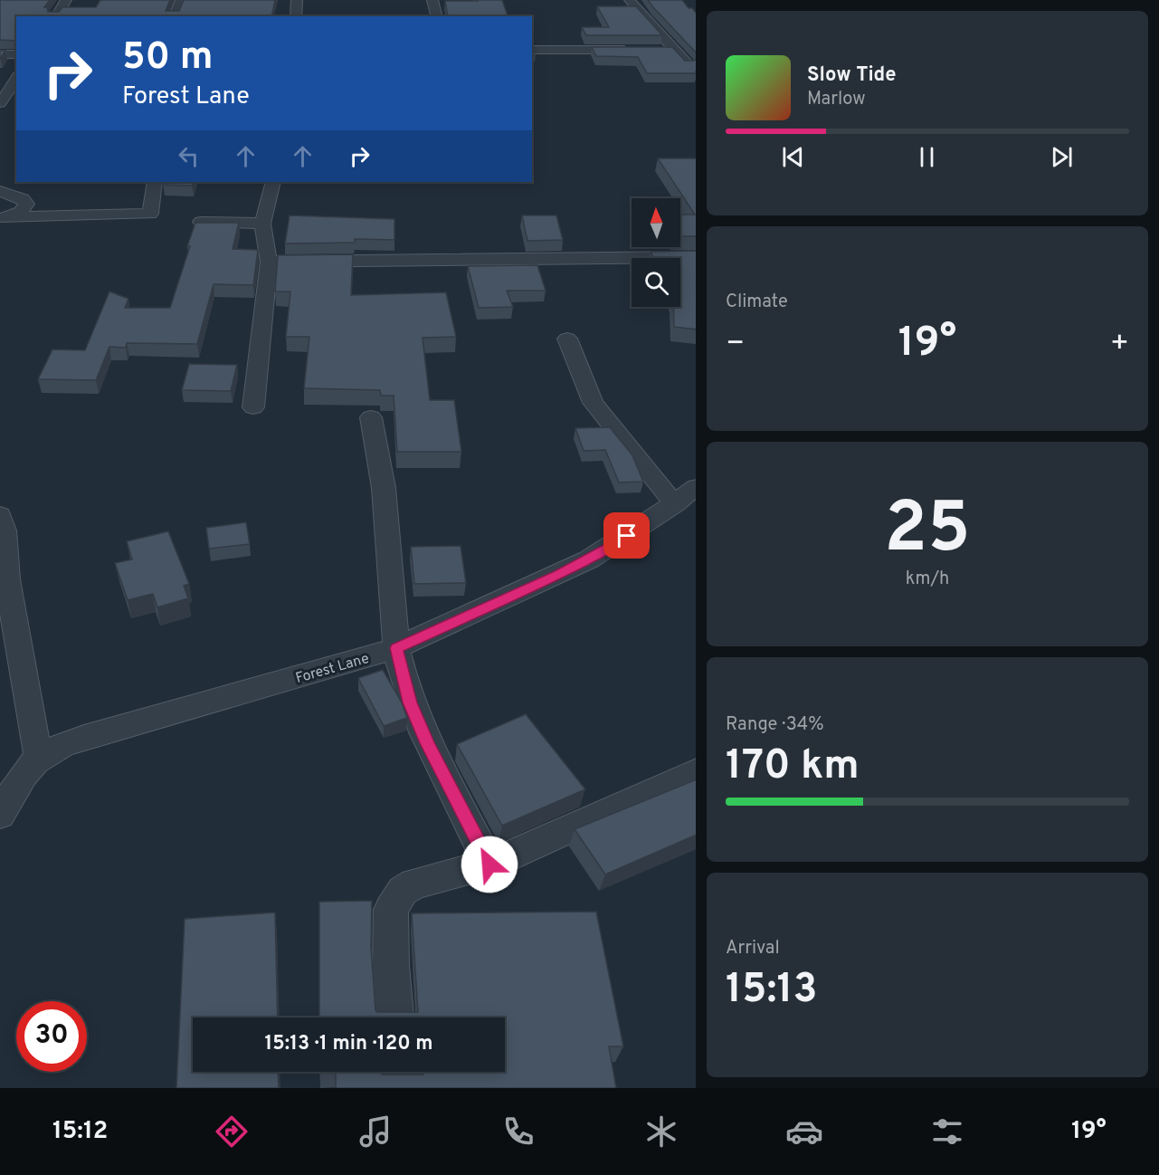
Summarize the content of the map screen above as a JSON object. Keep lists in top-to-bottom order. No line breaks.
{"streets":{"street":["Forest Lane"]},"north":"top","page":{"turn":["50 m","Forest Lane"],"song":["Slow Tide","Marlow"],"tile":["Climate",["25","km/h"],["Range · 34%","170 km"],["Arrival","15:13"]],"heat":["−","19°","+"],"limit":"30","trip":"15:13 · 1 min · 120 m","tabs":["15:12","19°"]}}
